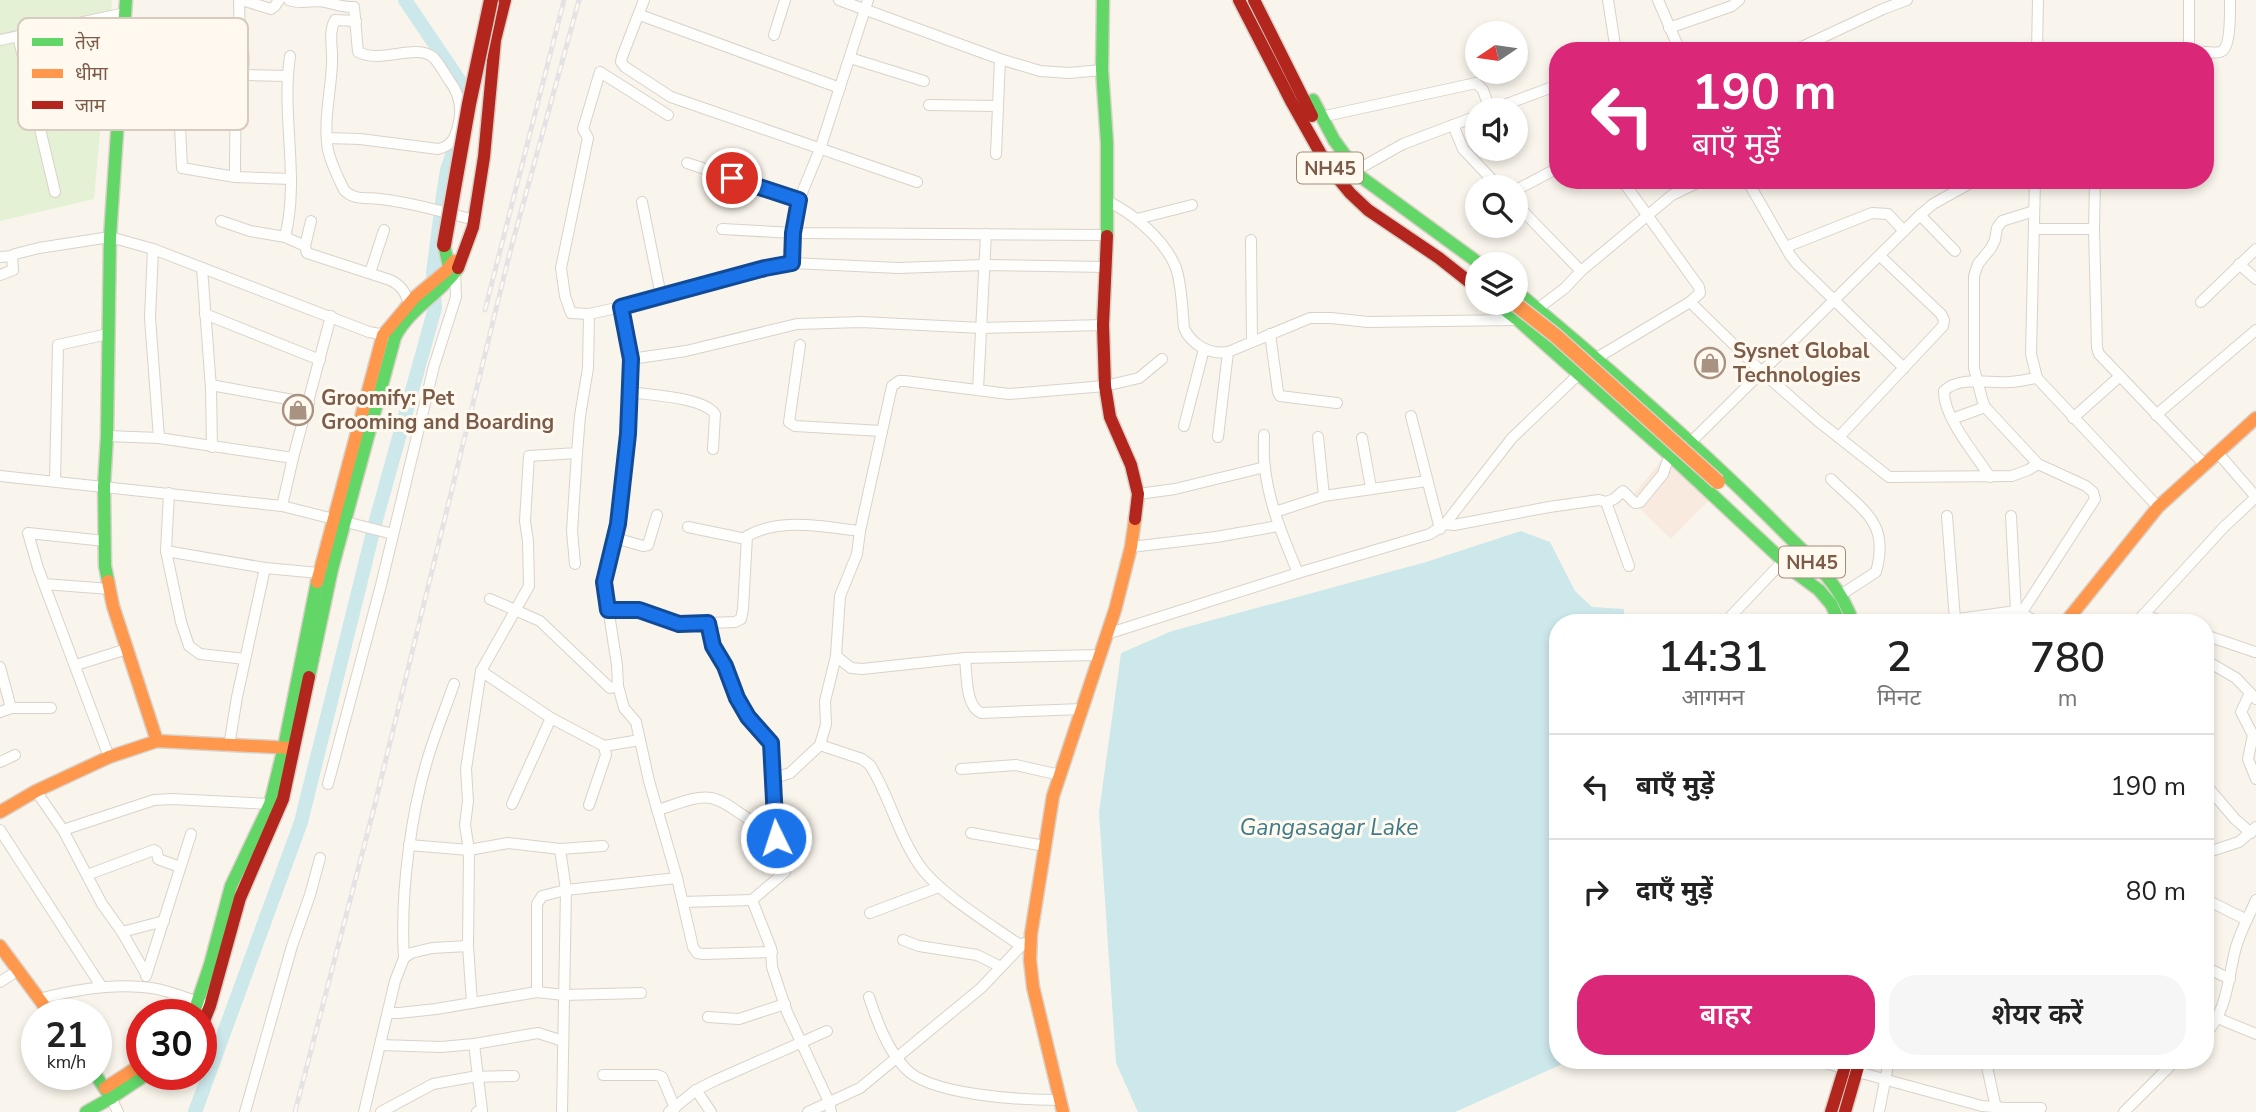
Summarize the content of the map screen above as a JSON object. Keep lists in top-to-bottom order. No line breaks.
{"streets":{"main road":["NH45"]},"water":["Gangasagar Lake"],"places":{"shop":["Sysnet Global Technologies","Groomify: Pet Grooming and Boarding"]},"legend":["तेज़","धीमा","जाम"],"north":"left","page":{"turn":["190 m","बाएँ मुड़ें"],"eta":["14:31","आगमन","2","मिनट","780","m"],"list":[{"name":"बाएँ मुड़ें","value":"190 m"},{"name":"दाएँ मुड़ें","value":"80 m"}],"buttons":["बाहर","शेयर करें"],"speed":"21 km/h","limit":"30"}}
